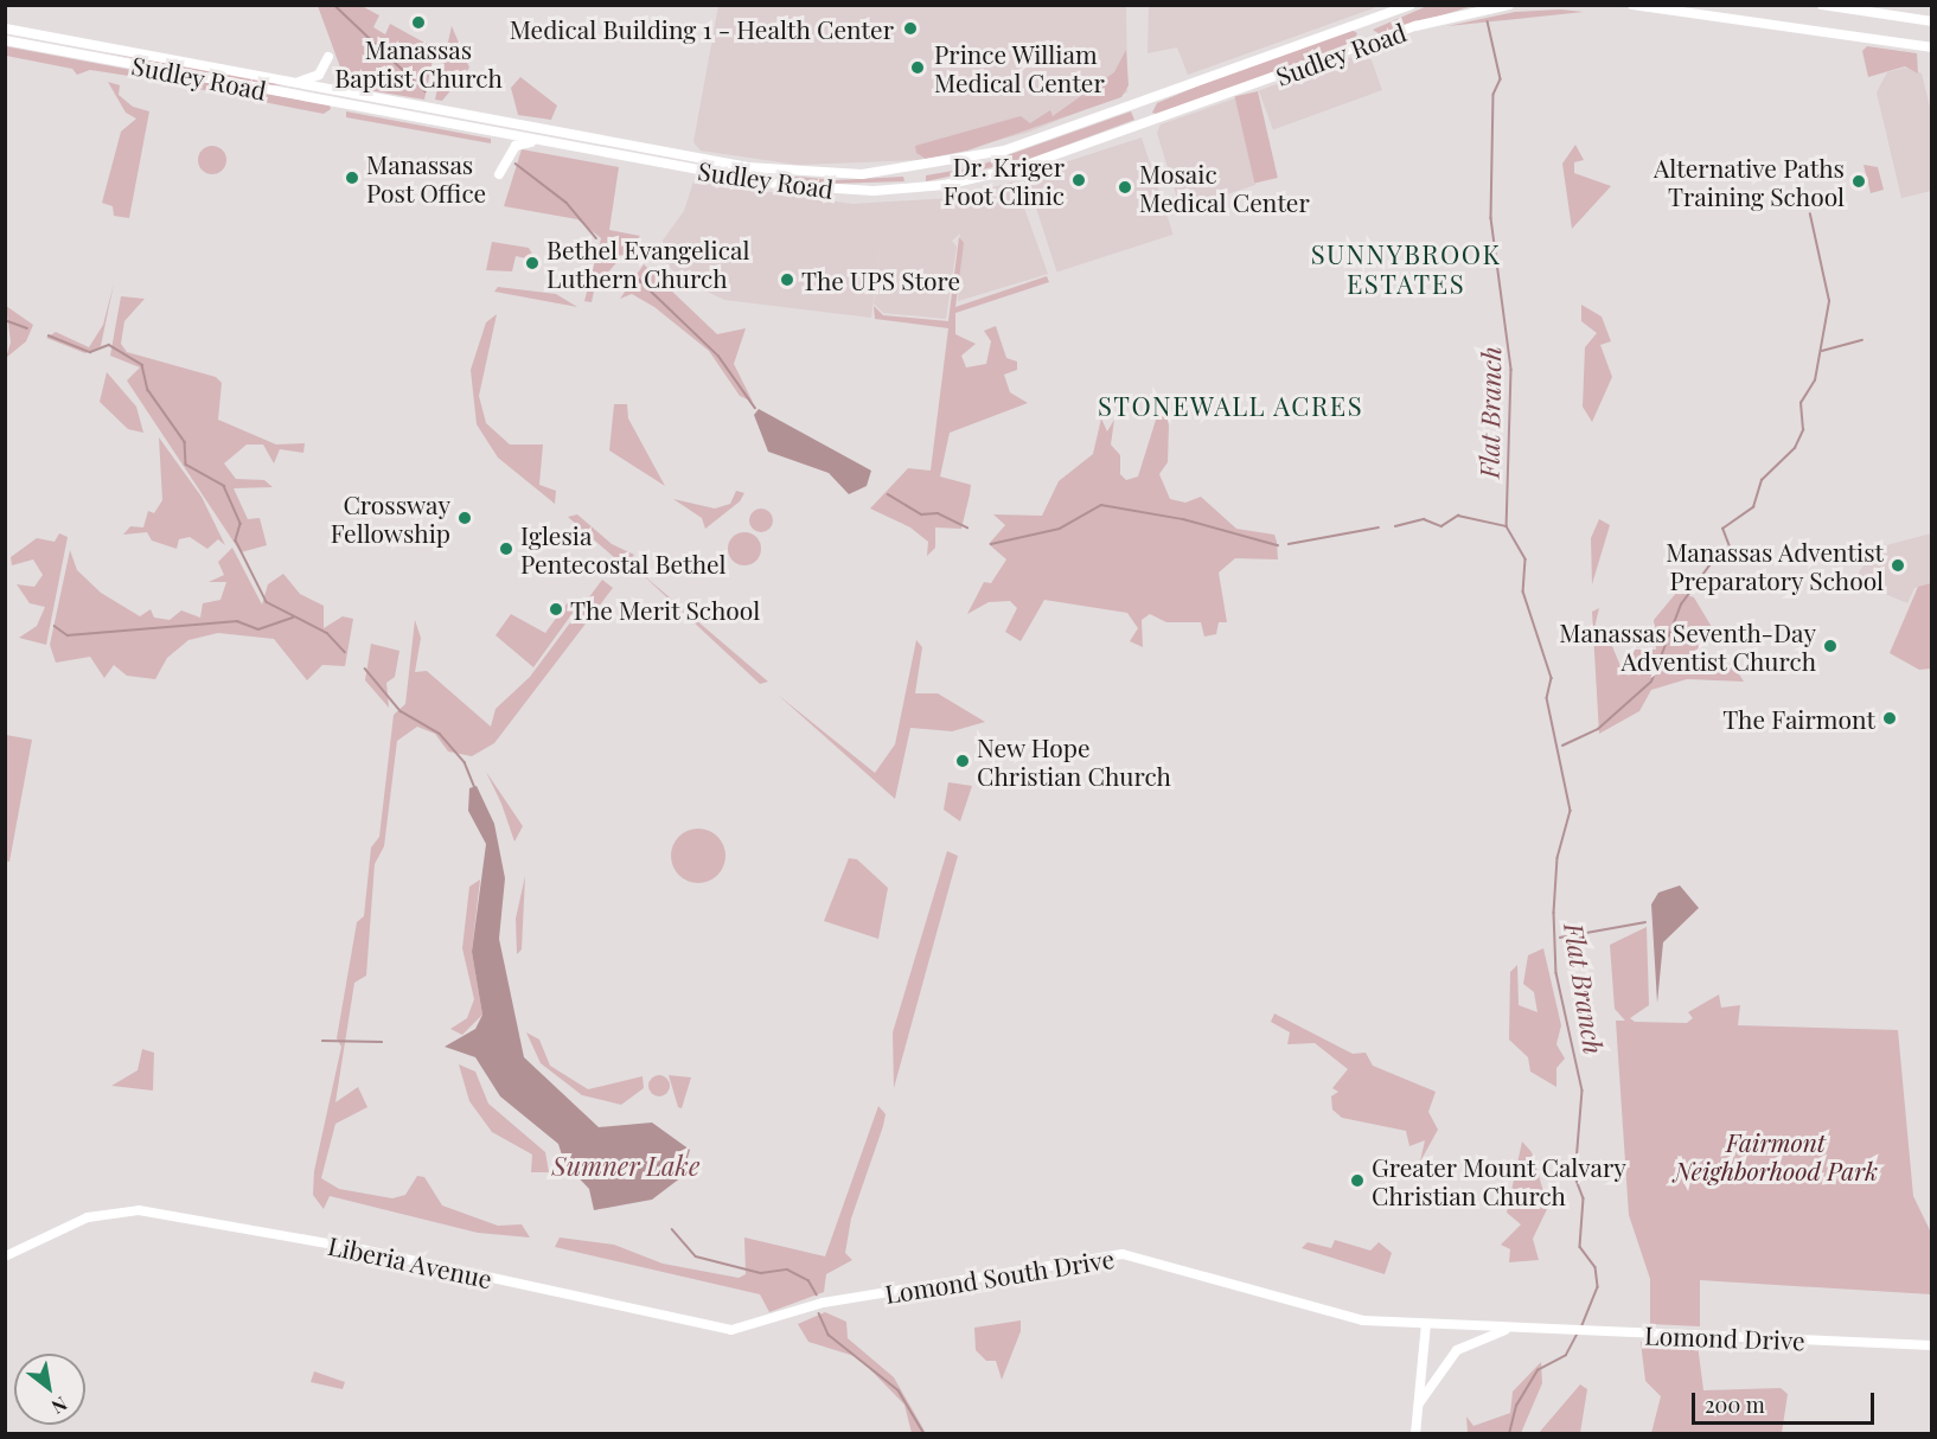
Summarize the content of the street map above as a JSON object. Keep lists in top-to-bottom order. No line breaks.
{"streets":{"main road":["Sudley Road","Liberia Avenue","Lomond South Drive","Lomond Drive"]},"crossings":[["Liberia Avenue","Lomond South Drive"],["Lomond South Drive","Lomond Drive"]],"districts":["SUNNYBROOK ESTATES","STONEWALL ACRES"],"water":["Flat Branch","Sumner Lake"],"parks":["Fairmont Neighborhood Park"],"places":["Manassas Baptist Church","Medical Building 1 - Health Center","Prince William Medical Center","Manassas Post Office","Dr. Kriger Foot Clinic","Alternative Paths Training School","Mosaic Medical Center","Bethel Evangelical Luthern Church","The UPS Store","Crossway Fellowship","Iglesia Pentecostal Bethel","Manassas Adventist Preparatory School","The Merit School","Manassas Seventh-Day Adventist Church","The Fairmont","New Hope Christian Church","Greater Mount Calvary Christian Church"],"scale_bar":"200 m","north":"bottom right"}
